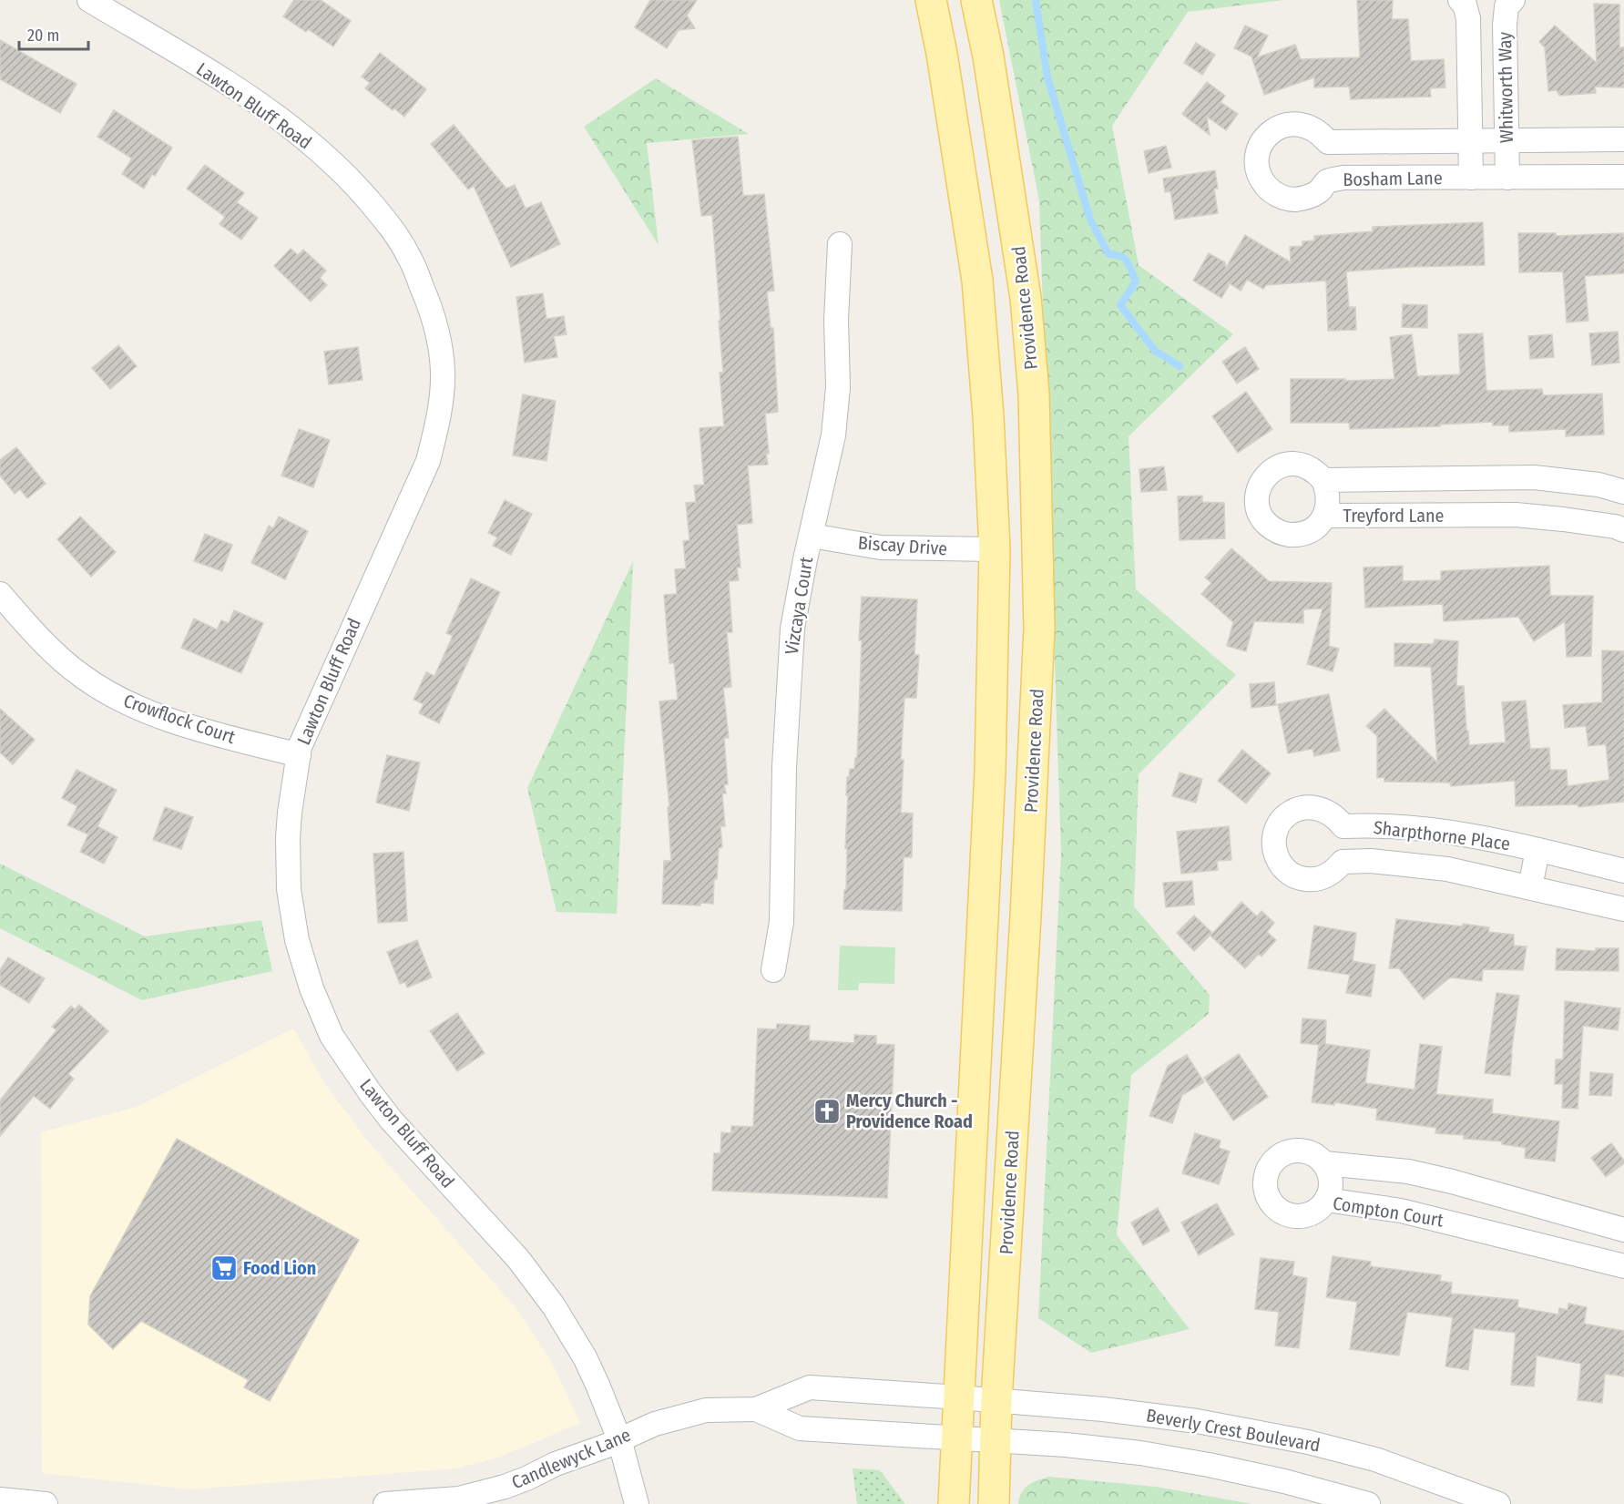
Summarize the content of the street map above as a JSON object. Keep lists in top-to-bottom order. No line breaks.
{"streets":{"main road":["Providence Road"],"street":["Whitworth Way","Lawton Bluff Road","Bosham Lane","Treyford Lane","Biscay Drive","Vizcaya Court","Crowflock Court","Sharpthorne Place","Compton Court","Beverly Crest Boulevard","Candlewyck Lane"]},"crossings":[["Whitworth Way","Bosham Lane"],["Lawton Bluff Road","Crowflock Court"],["Lawton Bluff Road","Candlewyck Lane"],["Providence Road","Beverly Crest Boulevard"],["Biscay Drive","Vizcaya Court"],["Beverly Crest Boulevard","Candlewyck Lane"]],"places":{"church":["Mercy Church - Providence Road"],"supermarket":["Food Lion"]},"scale_bar":"20 m"}
